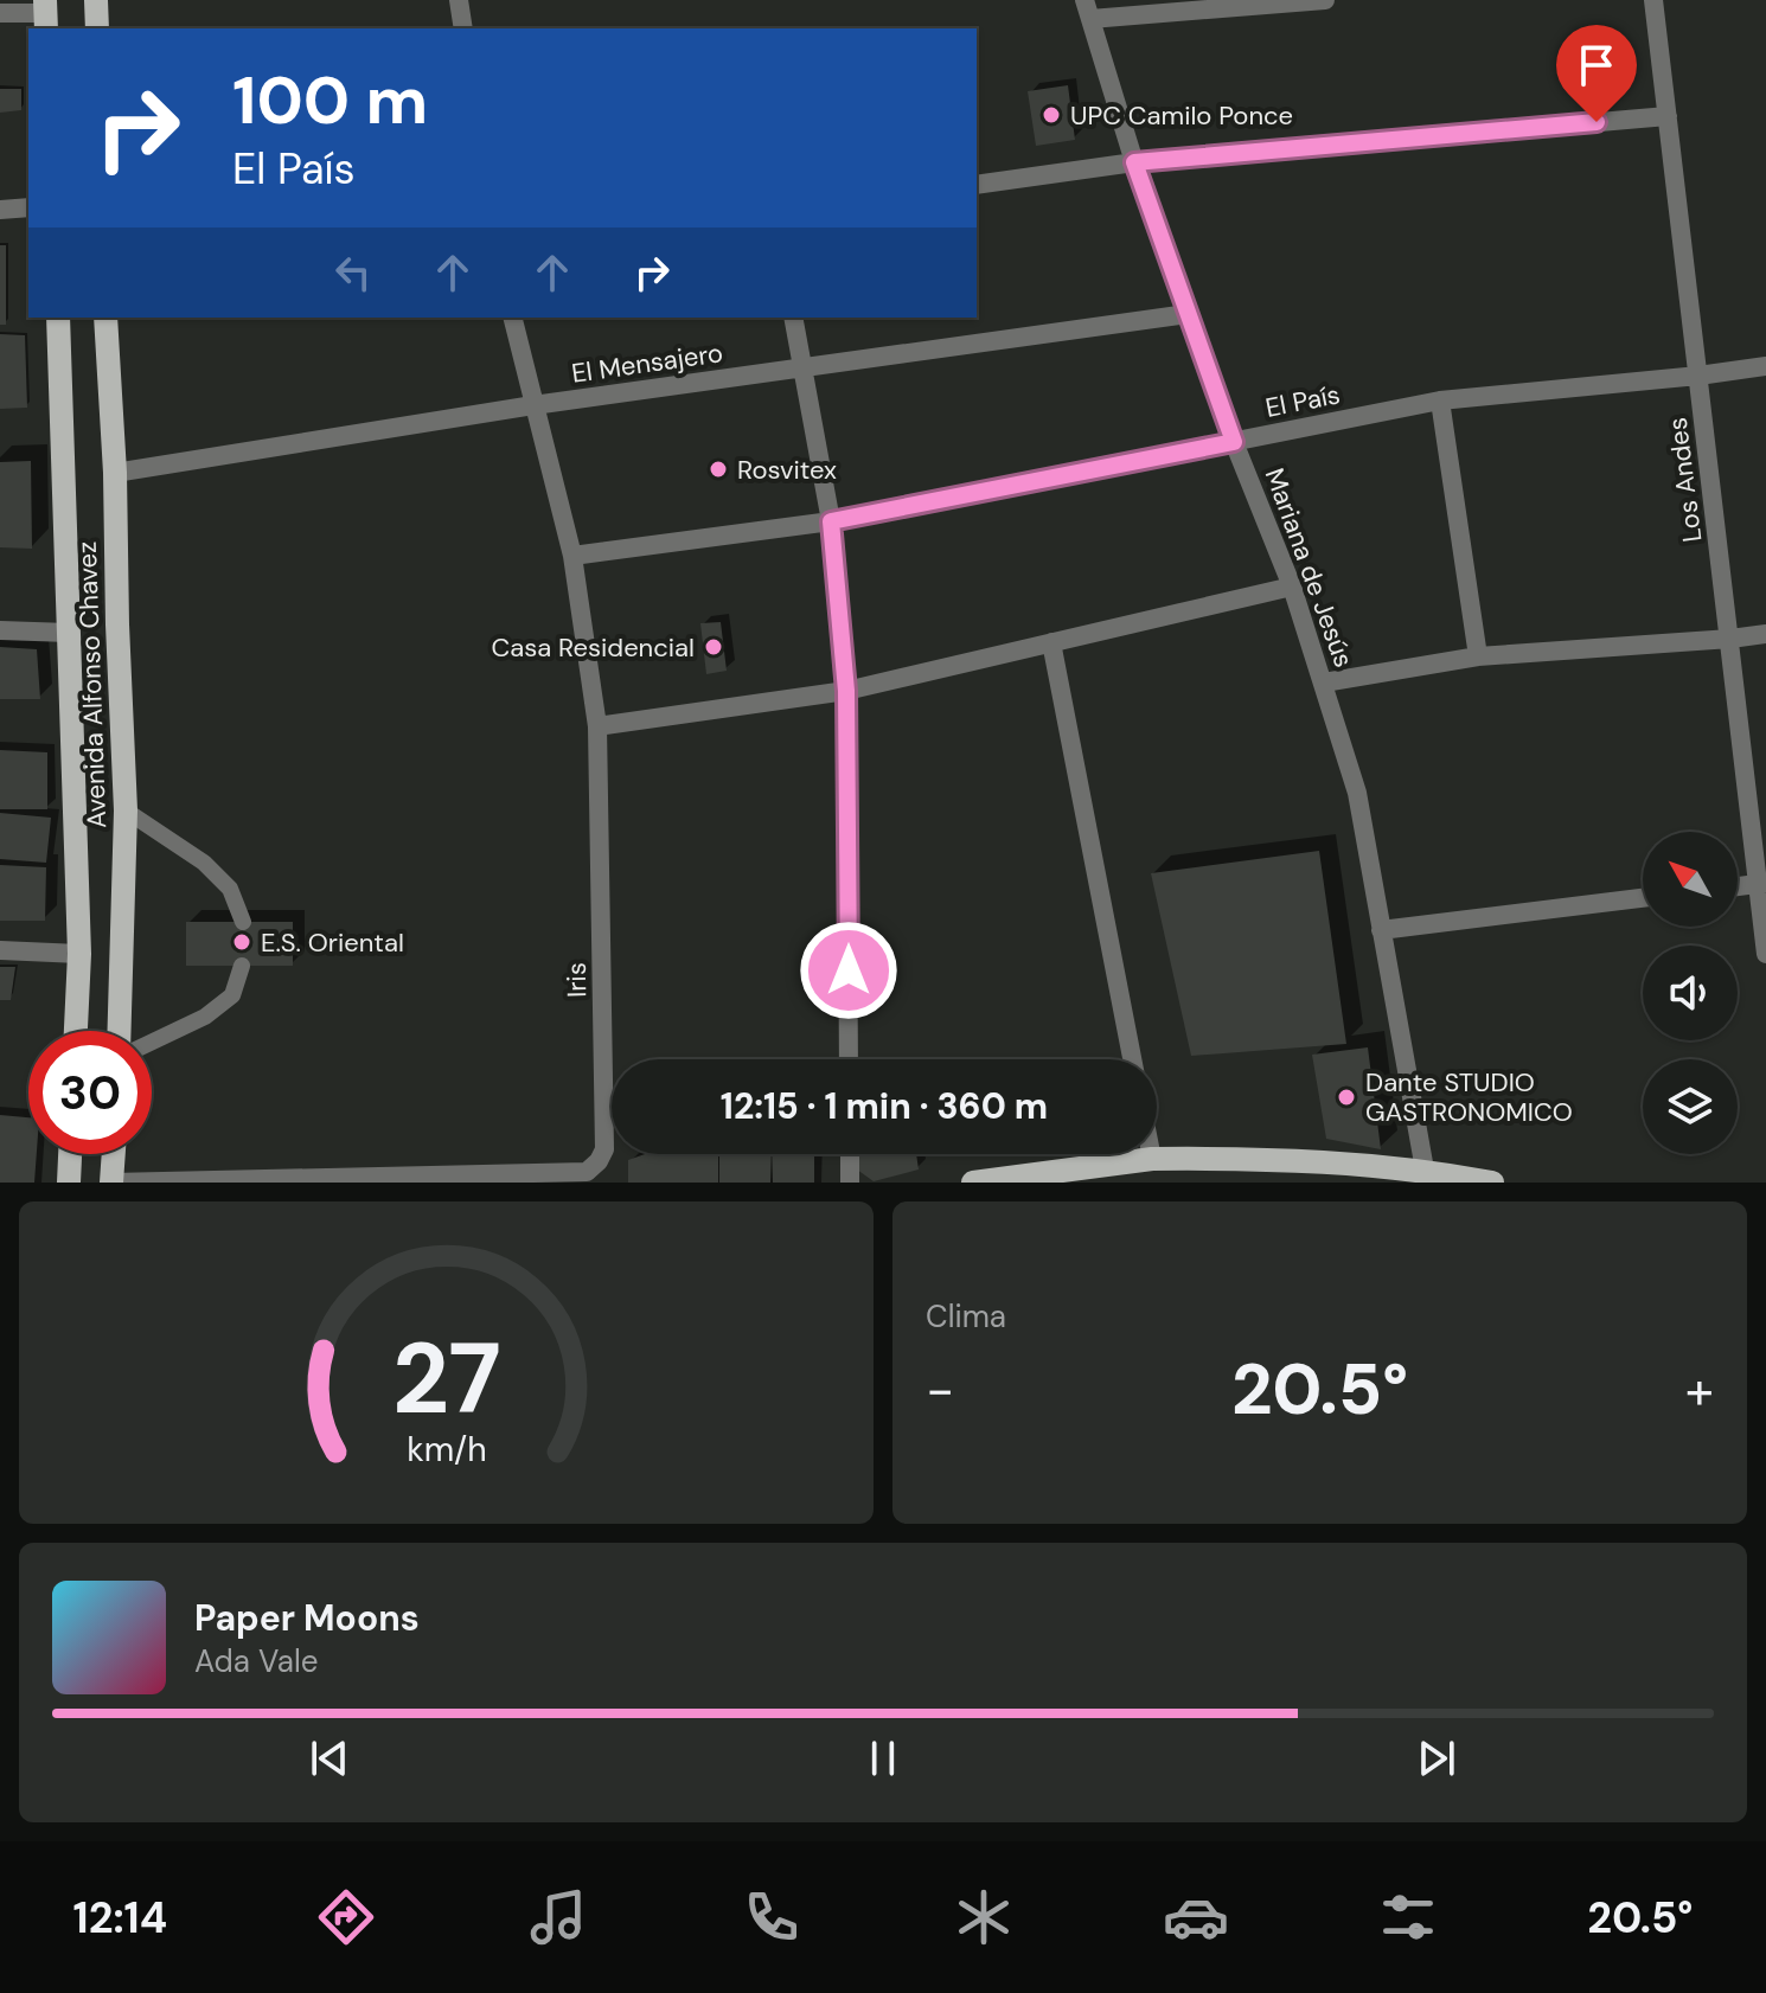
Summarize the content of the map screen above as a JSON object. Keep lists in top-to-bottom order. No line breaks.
{"streets":{"main road":["Avenida Alfonso Chavez"],"street":["El Mensajero","El País","Los Andes","Mariana de Jesús","Iris"]},"crossings":[["El Mensajero","Mariana de Jesús"],["El Mensajero","Avenida Alfonso Chavez"],["El Mensajero","Iris"],["El País","Los Andes"],["El País","Mariana de Jesús"],["El País","Iris"]],"places":["UPC Camilo Ponce","Rosvitex","Casa Residencial","E.S. Oriental","Dante STUDIO GASTRONOMICO"],"north":"top left","page":{"turn":["100 m","El País"],"limit":"30","trip":"12:15 · 1 min · 360 m","tile":"Clima","heat":["−","20.5°","+"],"song":["Paper Moons","Ada Vale"],"tabs":["12:14","20.5°"],"gauge":["27","km/h"]}}
